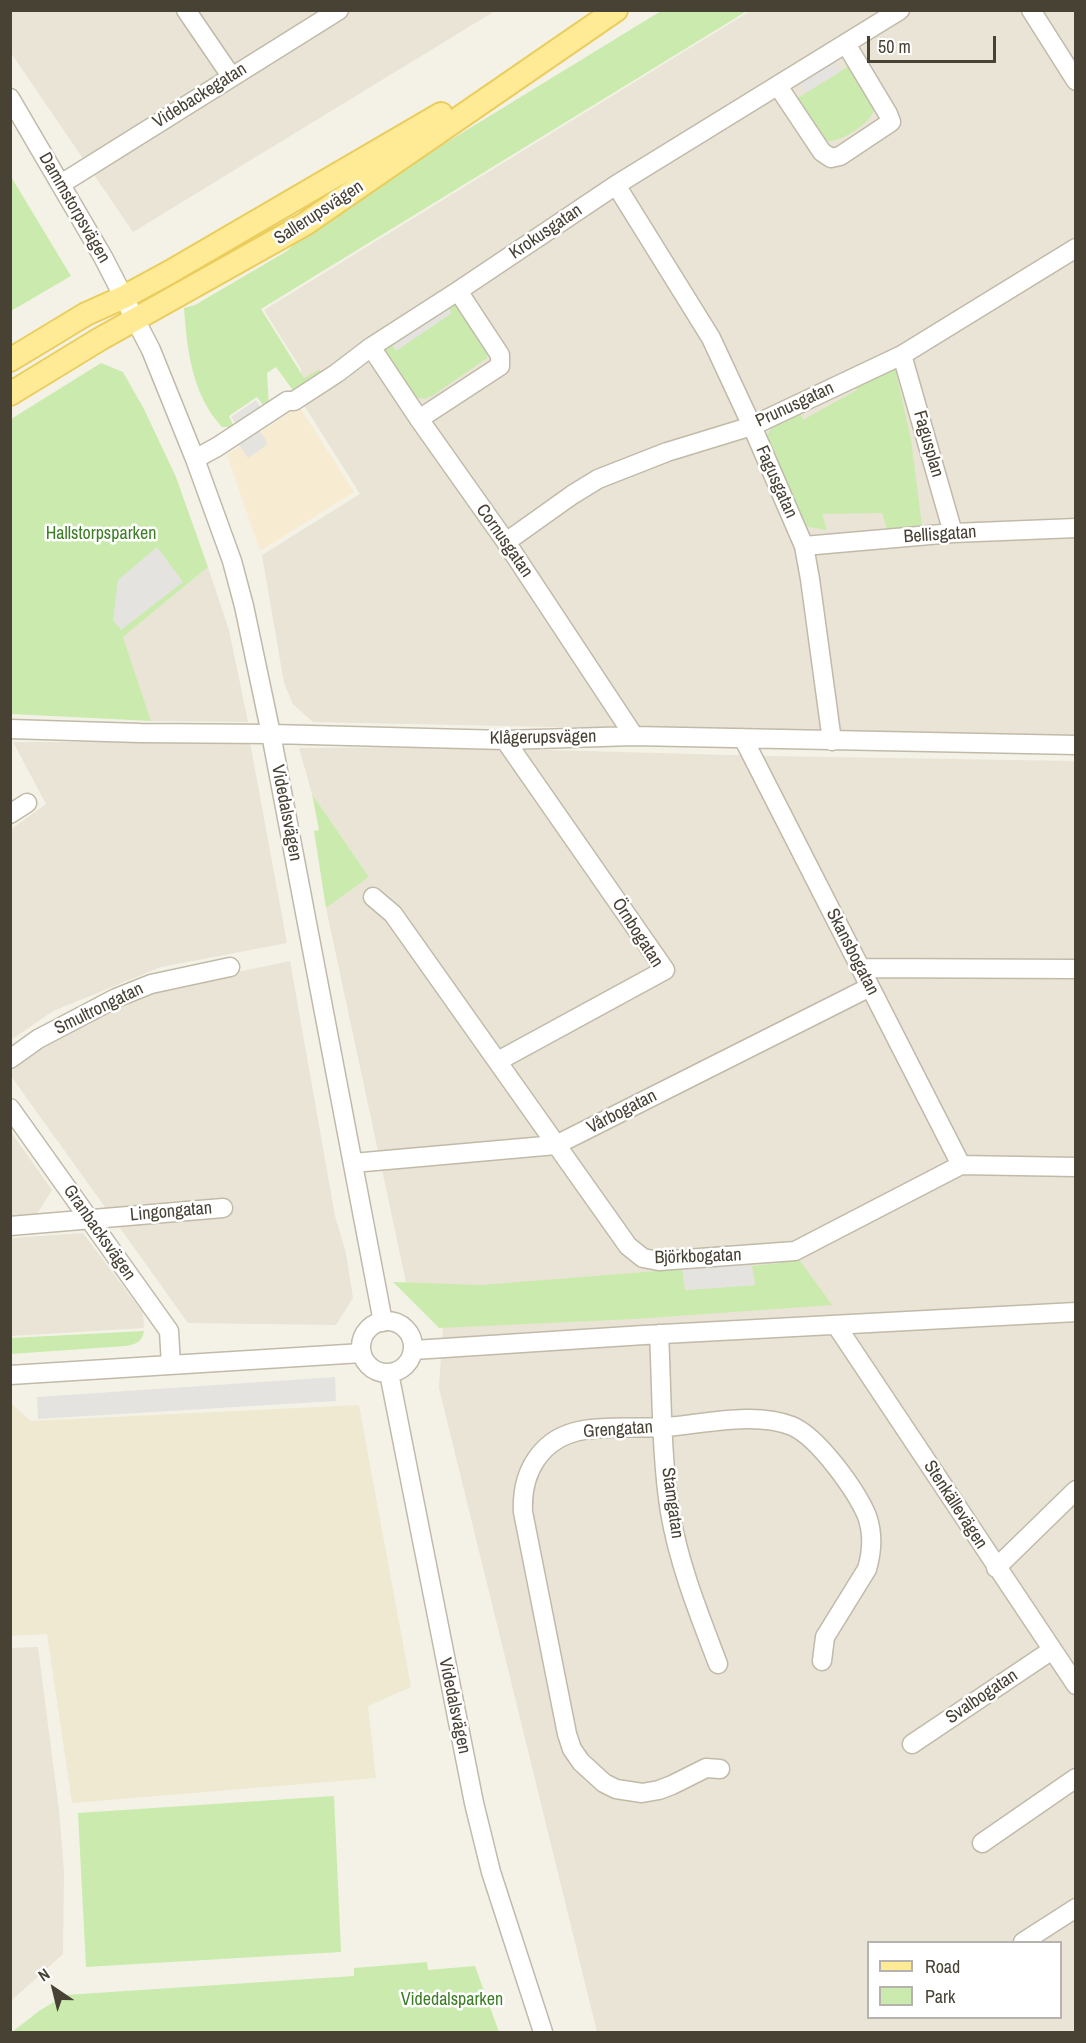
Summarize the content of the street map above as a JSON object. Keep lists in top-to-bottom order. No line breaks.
{"streets":{"main road":["Sallerupsvägen"],"street":["Videbackegatan","Dammstorpsvägen","Krokusgatan","Prunusgatan","Fagusplan","Fagusgatan","Bellisgatan","Cornusgatan","Klågerupsvägen","Videdalsvägen","Örnbogatan","Skansbogatan","Smultrongatan","Vårbogatan","Lingongatan","Granbacksvägen","Björkbogatan","Grengatan","Stamgatan","Stenkällevägen","Svalbogatan"]},"crossings":[["Videbackegatan","Dammstorpsvägen"],["Dammstorpsvägen","Sallerupsvägen"],["Dammstorpsvägen","Videdalsvägen"],["Sallerupsvägen","Videdalsvägen"],["Krokusgatan","Fagusgatan"],["Krokusgatan","Cornusgatan"],["Krokusgatan","Videdalsvägen"],["Prunusgatan","Fagusplan"],["Prunusgatan","Fagusgatan"],["Prunusgatan","Cornusgatan"],["Fagusplan","Bellisgatan"],["Fagusgatan","Bellisgatan"],["Fagusgatan","Klågerupsvägen"],["Cornusgatan","Klågerupsvägen"],["Klågerupsvägen","Videdalsvägen"],["Klågerupsvägen","Örnbogatan"],["Klågerupsvägen","Skansbogatan"],["Videdalsvägen","Vårbogatan"],["Örnbogatan","Björkbogatan"],["Skansbogatan","Vårbogatan"],["Skansbogatan","Björkbogatan"],["Vårbogatan","Björkbogatan"],["Lingongatan","Granbacksvägen"],["Grengatan","Stamgatan"],["Stenkällevägen","Svalbogatan"]],"parks":["Hallstorpsparken","Videdalsparken"],"legend":["Road","Park"],"scale_bar":"50 m","north":"top left"}
